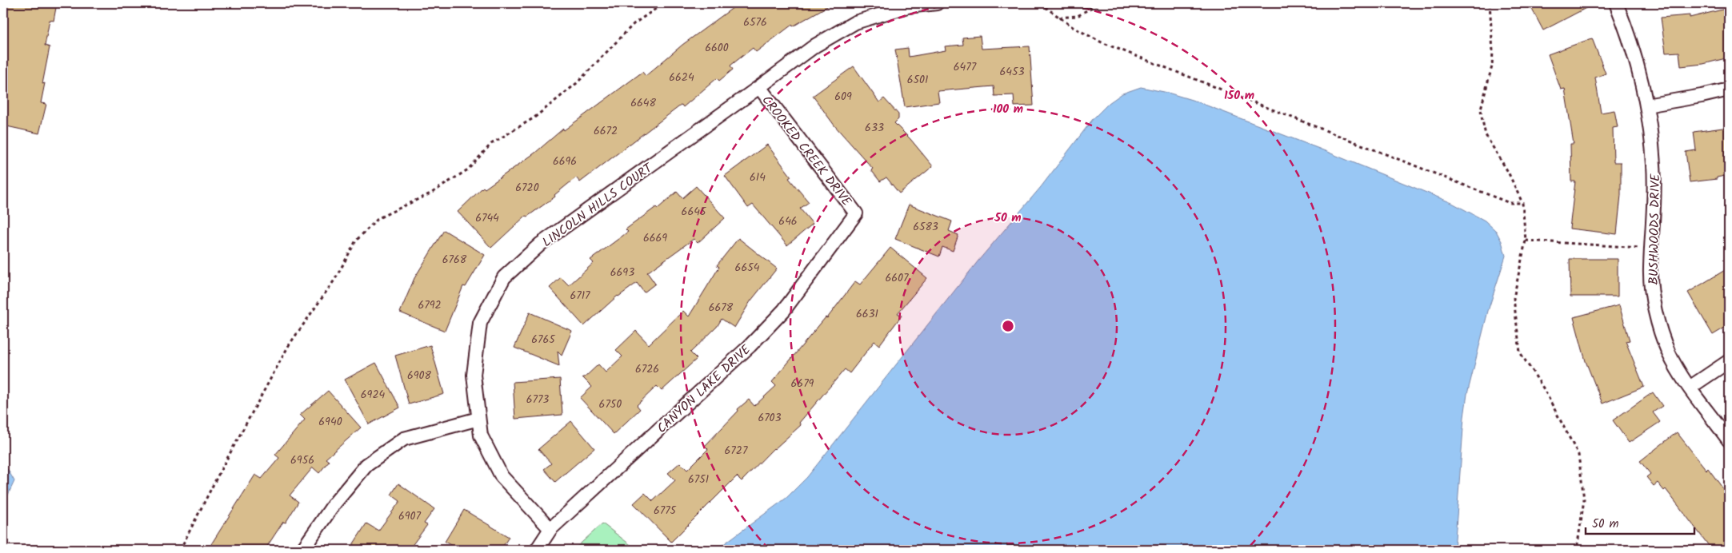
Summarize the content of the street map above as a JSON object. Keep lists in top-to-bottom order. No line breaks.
{"streets":{"street":["CROOKED CREEK DRIVE","LINCOLN HILLS COURT","BUSHWOODS DRIVE","CANYON LAKE DRIVE"]},"crossings":[["CROOKED CREEK DRIVE","LINCOLN HILLS COURT"],["CROOKED CREEK DRIVE","CANYON LAKE DRIVE"],["LINCOLN HILLS COURT","CANYON LAKE DRIVE"]],"house_numbers":["6576","6600","6477","6453","6624","6501","609","6648","633","6672","6696","614","6720","6645","6744","646","6583","6669","6768","6654","6693","6607","6717","6792","6678","6631","6765","6726","6908","6679","6924","6773","6750","6703","6940","6727","6956","6751","6775","6907"],"scale_bar":"50 m","rings":["150 m","100 m","50 m"]}
